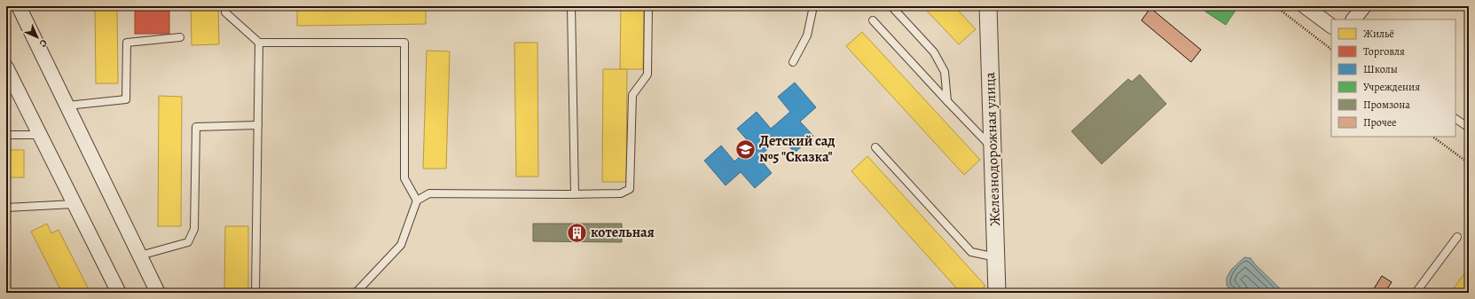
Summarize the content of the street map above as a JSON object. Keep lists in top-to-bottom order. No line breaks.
{"streets":{"street":["Железнодорожная улица"]},"places":{"school or university":["Детский сад №5 \"Сказка\""],"building":["котельная"]},"legend":["Жильё","Торговля","Школы","Учреждения","Промзона","Прочее"],"north":"bottom right"}
